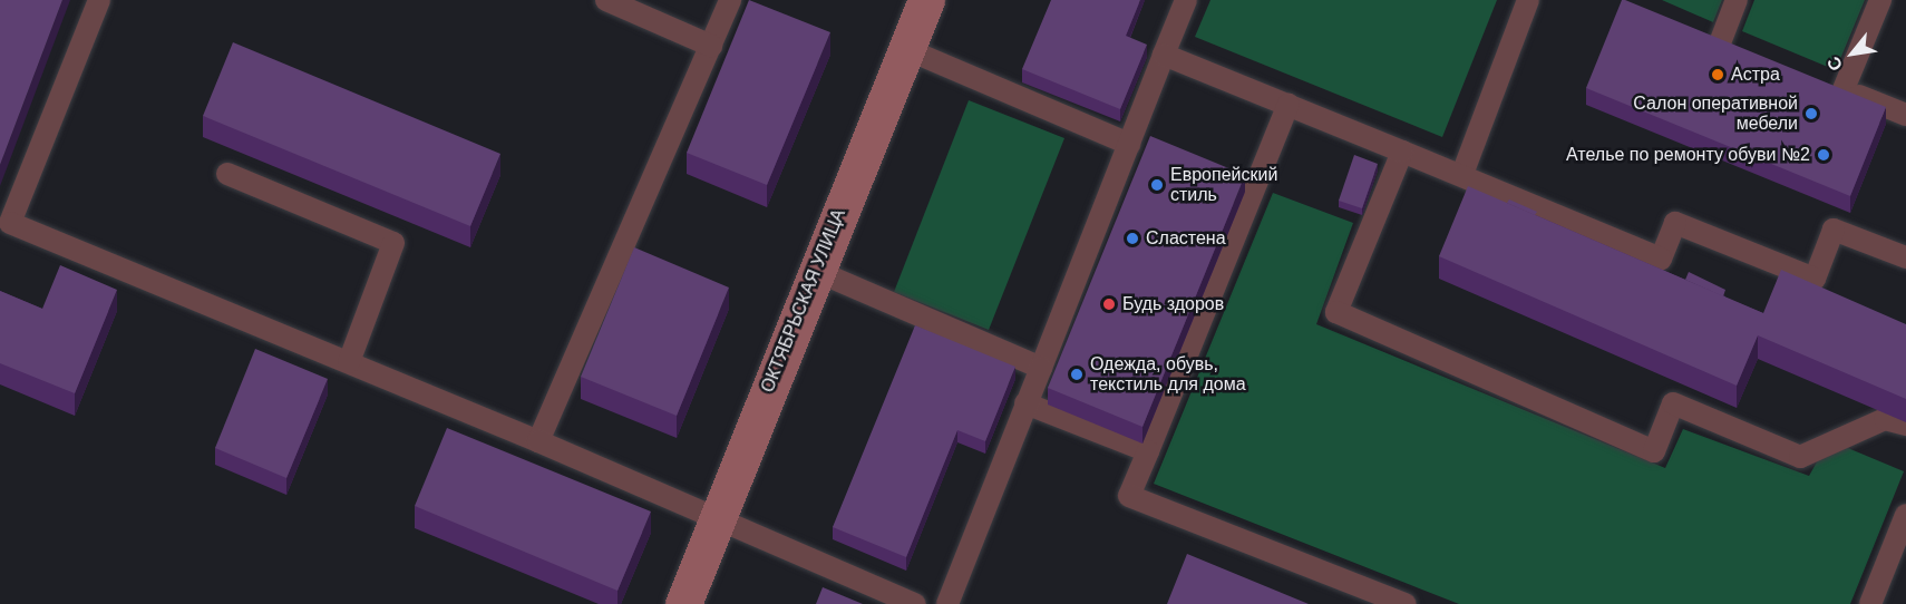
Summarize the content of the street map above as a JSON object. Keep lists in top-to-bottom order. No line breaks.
{"streets":{"main road":["ОКТЯБРЬСКАЯ УЛИЦА"]},"places":["Астра","Салон оперативной мебели","Ателье по ремонту обуви №2","Европейский стиль","Сластена","Будь здоров","Одежда, обувь, текстиль для дома"],"north":"bottom left"}
